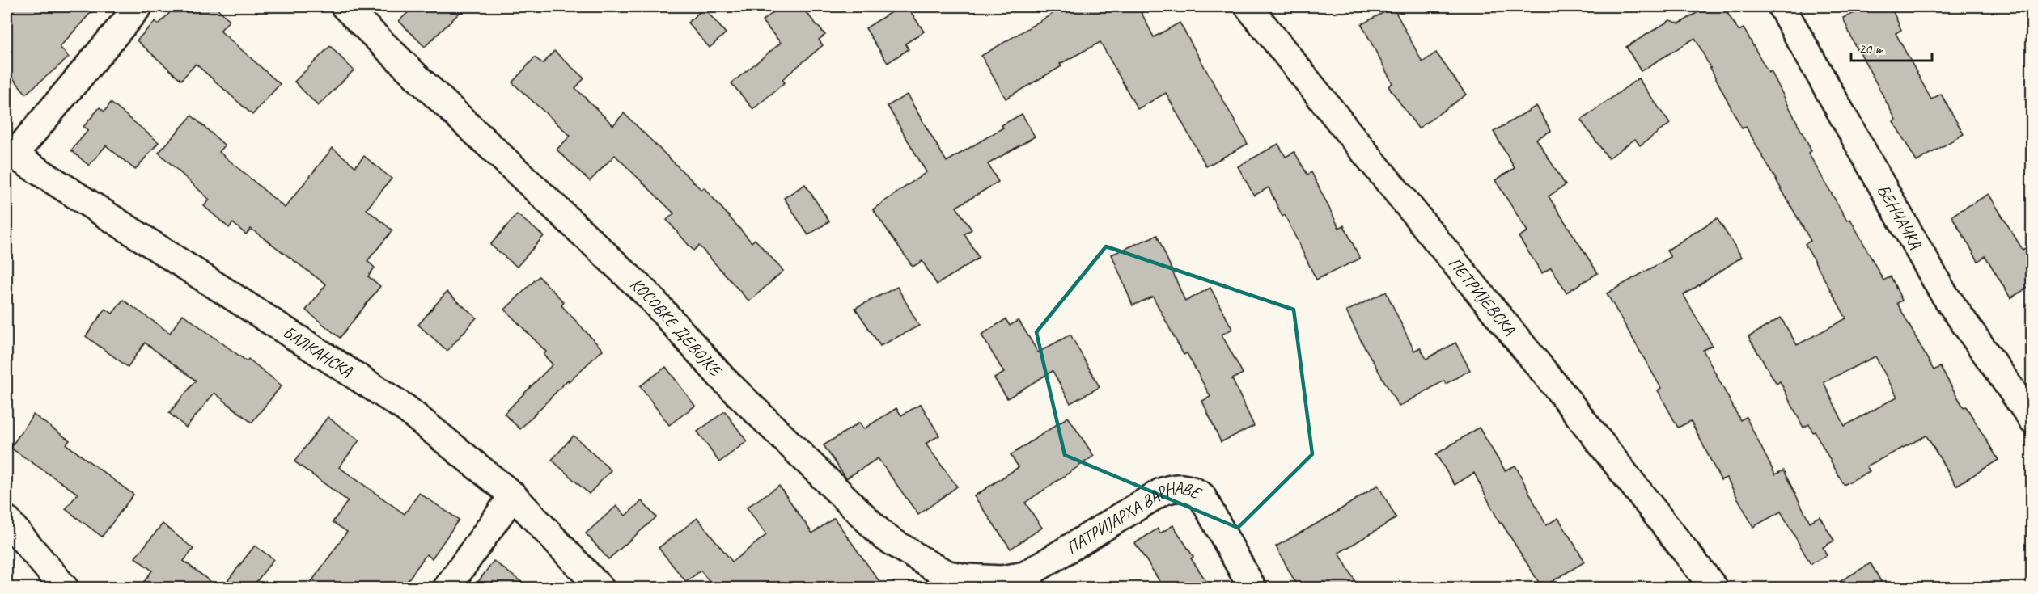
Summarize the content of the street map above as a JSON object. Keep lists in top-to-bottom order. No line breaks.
{"streets":{"street":["ВЕНЧАЧКА","ПЕТРИЈЕВСКА","КОСОВКЕ ДЕВОЈКЕ","БАЛКАНСКА","ПАТРИЈАРХА ВАРНАВЕ"]},"crossings":[["КОСОВКЕ ДЕВОЈКЕ","ПАТРИЈАРХА ВАРНАВЕ"]],"scale_bar":"20 m"}
